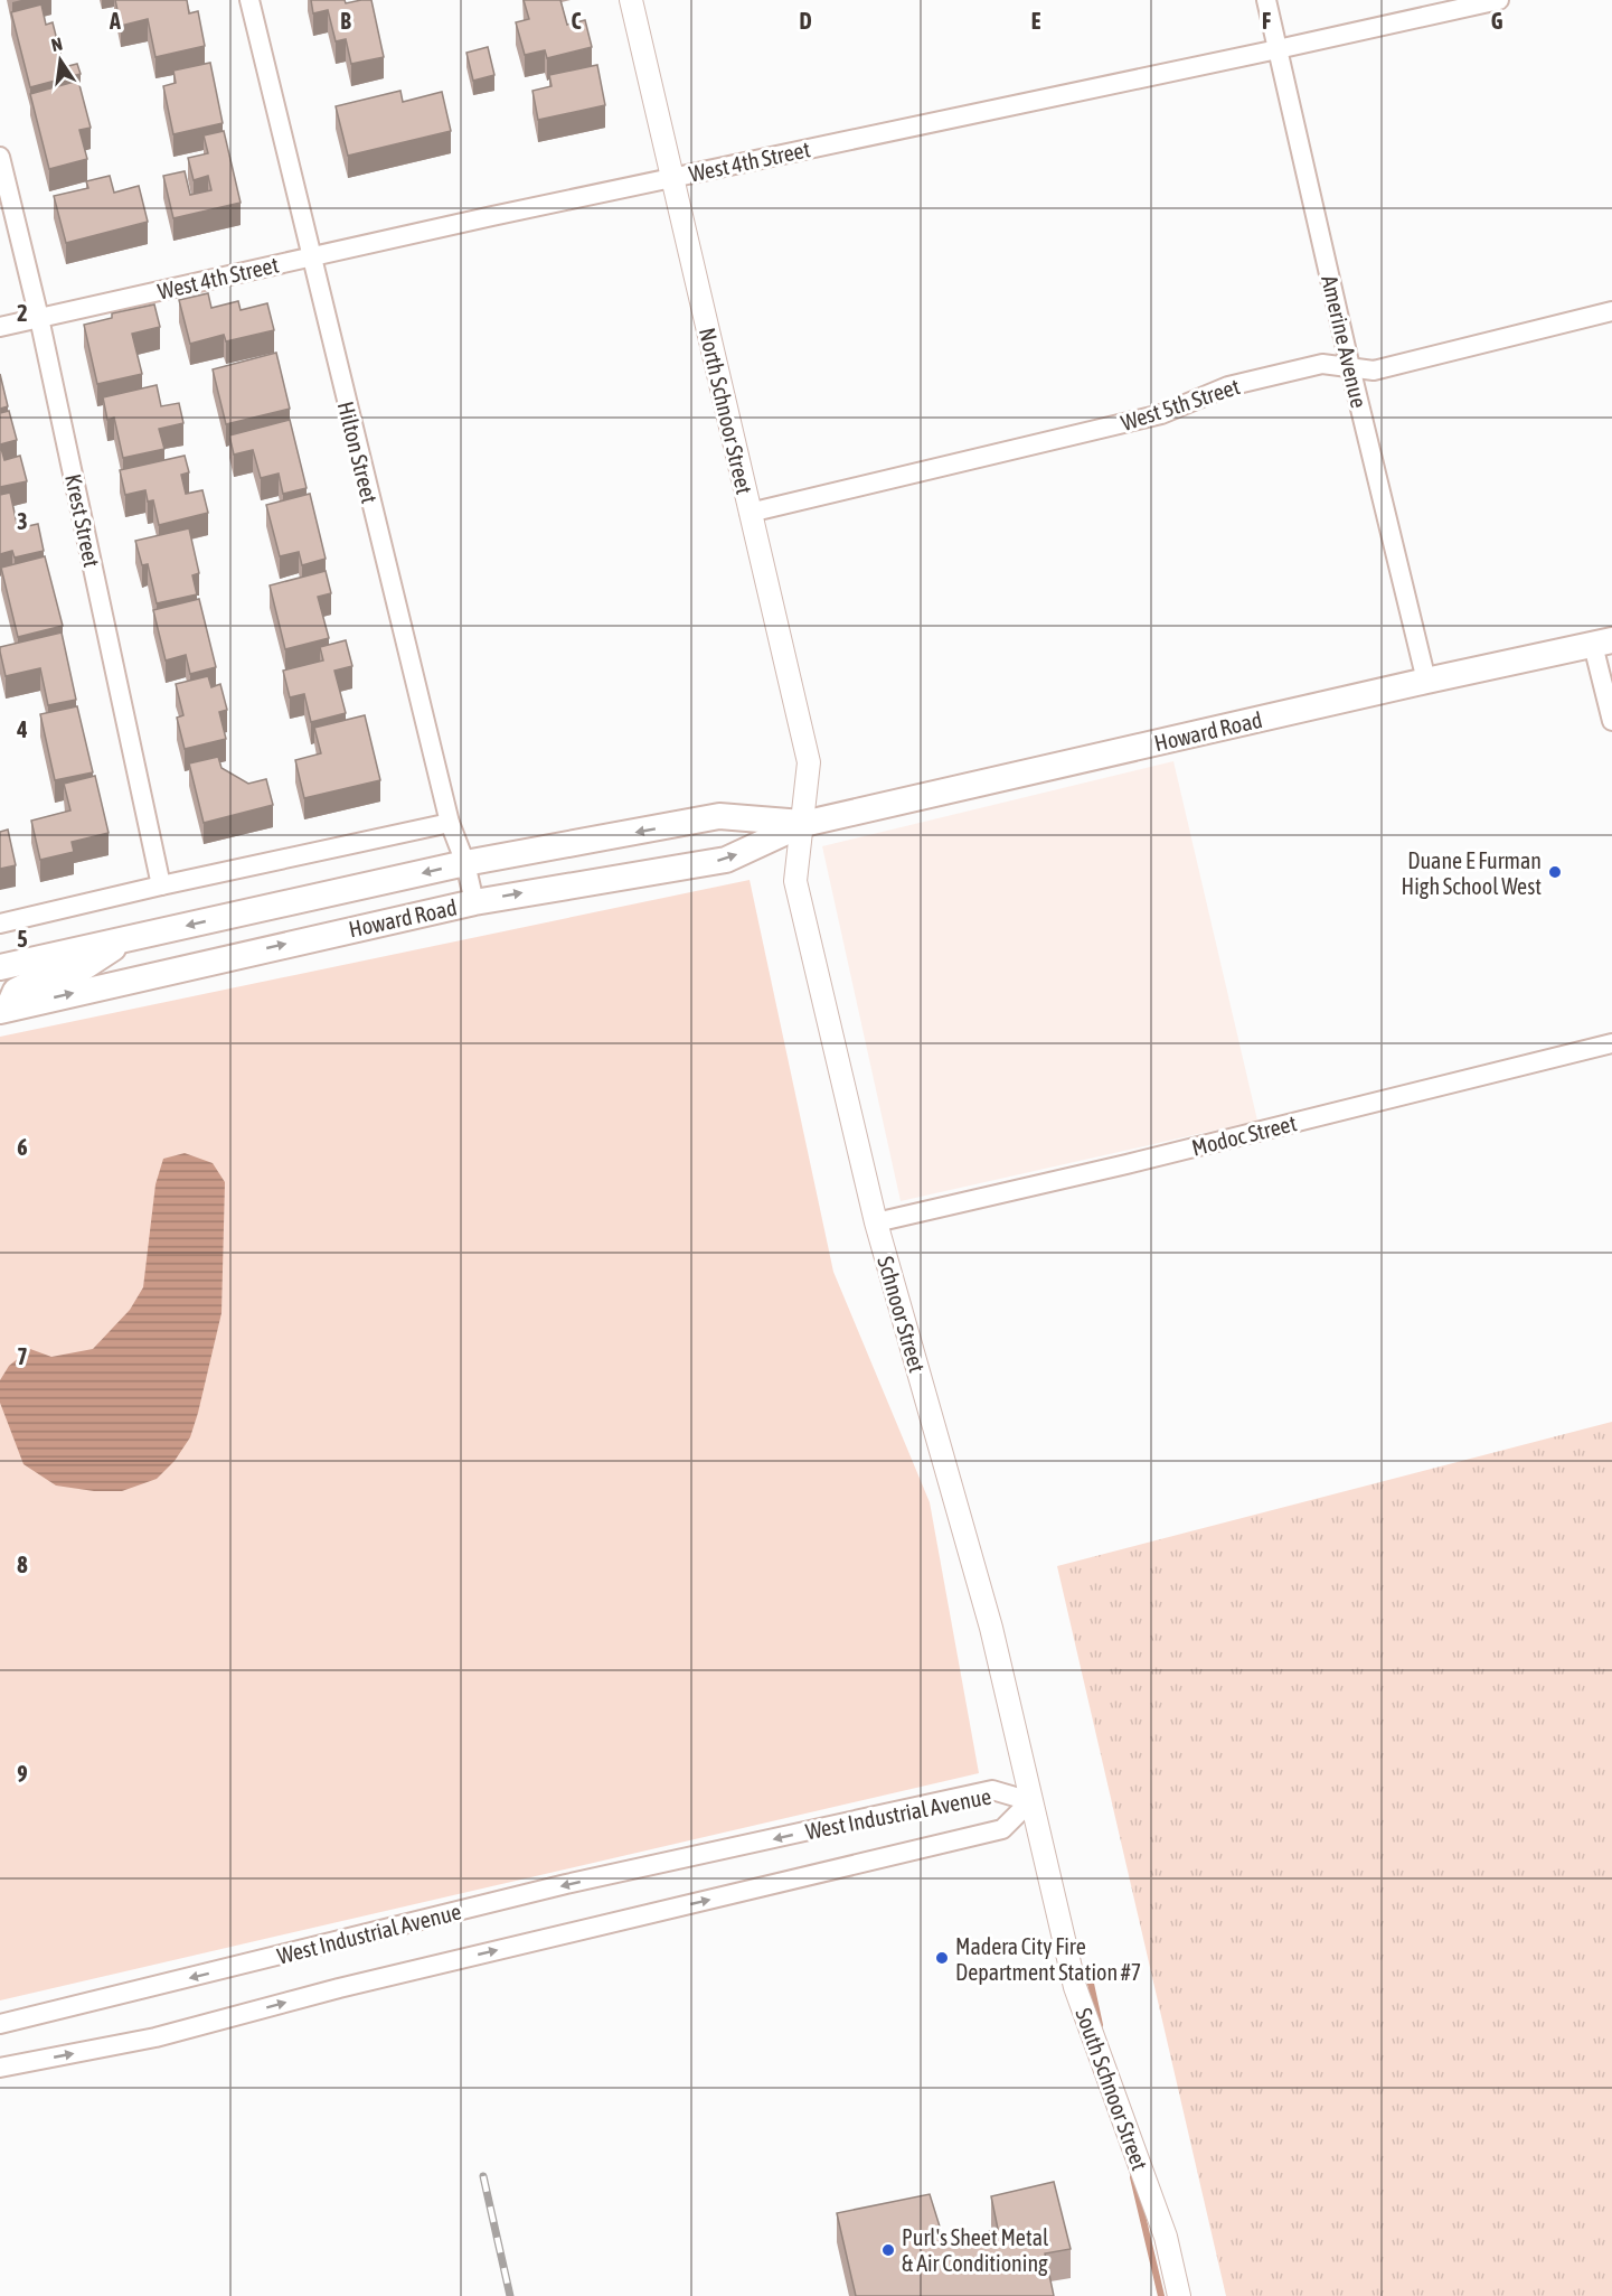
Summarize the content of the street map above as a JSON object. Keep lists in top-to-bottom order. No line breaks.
{"streets":{"main road":["Howard Road"],"street":["West 4th Street","Amerine Avenue","West 5th Street","North Schnoor Street","Hilton Street","Krest Street","Modoc Street","Schnoor Street","West Industrial Avenue","South Schnoor Street"]},"crossings":[["West 4th Street","Amerine Avenue"],["West 4th Street","North Schnoor Street"],["West 4th Street","Hilton Street"],["West 4th Street","Krest Street"],["Amerine Avenue","West 5th Street"],["Amerine Avenue","Howard Road"],["West 5th Street","North Schnoor Street"],["North Schnoor Street","Howard Road"],["North Schnoor Street","Schnoor Street"],["Hilton Street","Howard Road"],["Howard Road","Schnoor Street"],["Modoc Street","Schnoor Street"],["Schnoor Street","West Industrial Avenue"],["Schnoor Street","South Schnoor Street"],["West Industrial Avenue","South Schnoor Street"]],"places":["Duane E Furman High School West","Madera City Fire Department Station #7","Purl's Sheet Metal & Air Conditioning"],"north":"top","grid":{"columns":["A","B","C","D","E","F","G"],"rows":["2","3","4","5","6","7","8","9"]}}
